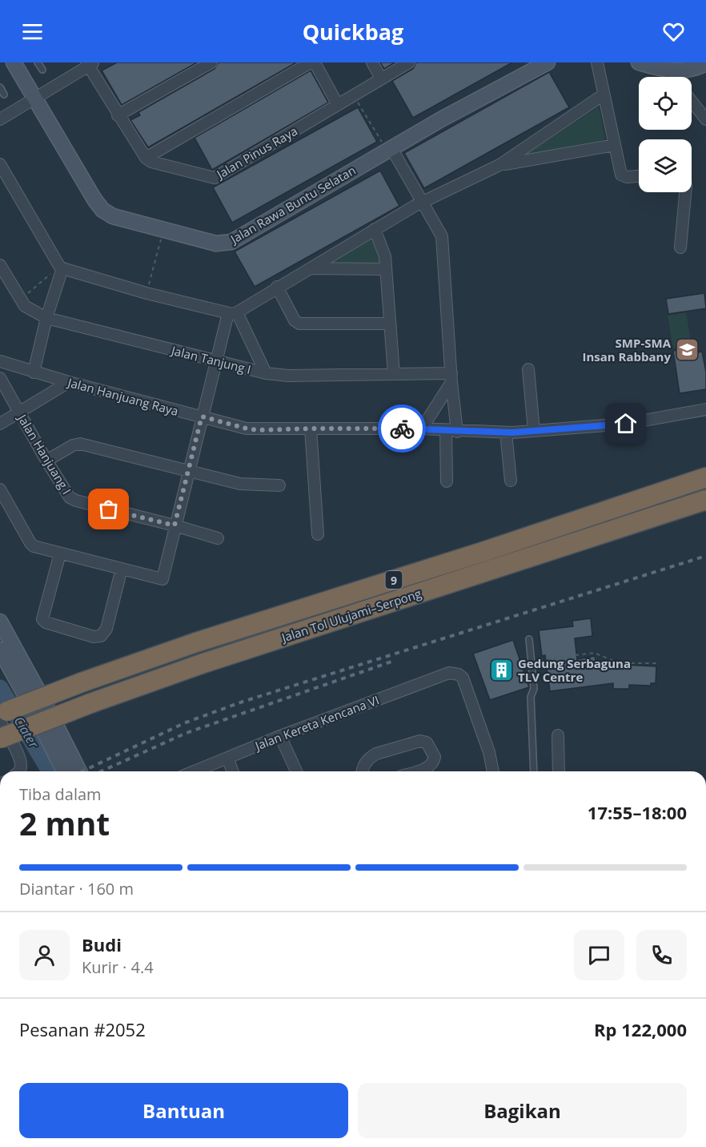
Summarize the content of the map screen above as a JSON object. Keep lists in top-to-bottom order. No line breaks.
{"streets":{"highway":["9","Jalan Tol Ulujami–Serpong"],"street":["Jalan Pinus Raya","Jalan Rawa Buntu Selatan","Jalan Tanjung I","Jalan Hanjuang Raya","Jalan Hanjuang I","Jalan Kereta Kencana VI"]},"water":["Ciater"],"places":{"school or university":["SMP-SMA Insan Rabbany"],"building":["Gedung Serbaguna TLV Centre"]},"page":{"header":"Quickbag","heading":["2 mnt","Tiba dalam","17:55–18:00"],"panel":["Budi","Kurir · 4.4","Pesanan #2052","Rp 122,000"],"bar":"Diantar · 160 m","buttons":["Bantuan","Bagikan"]}}
